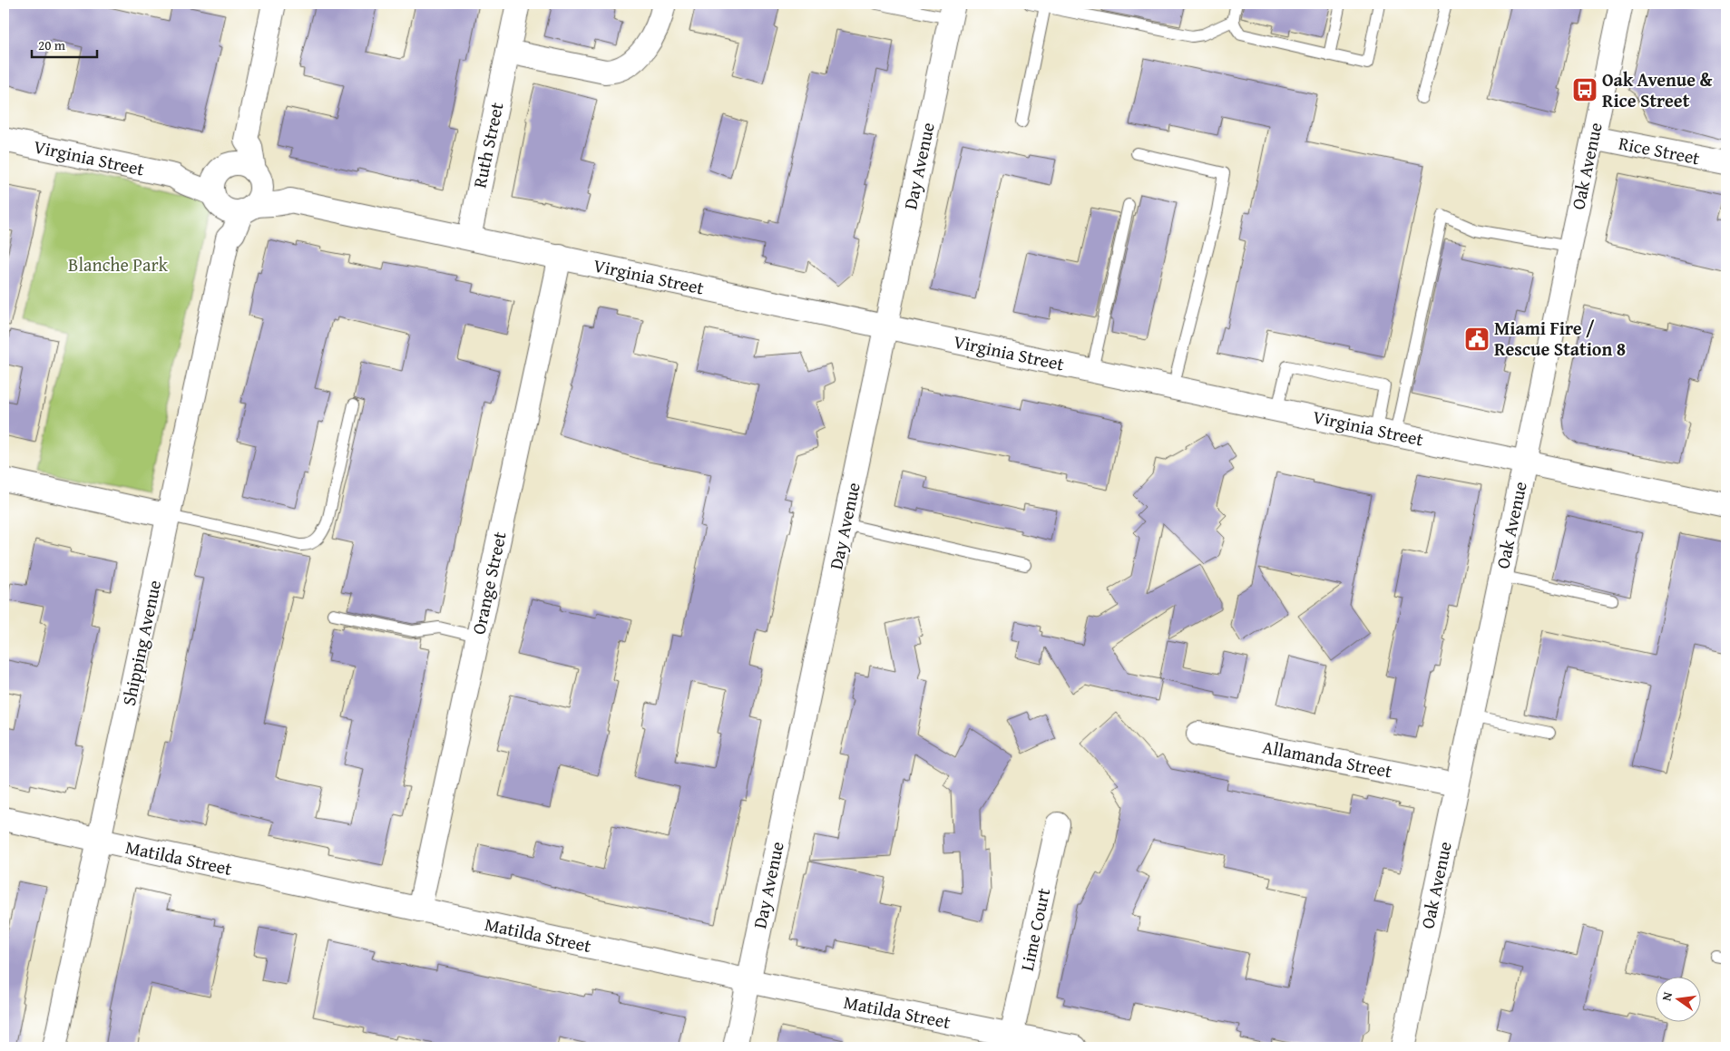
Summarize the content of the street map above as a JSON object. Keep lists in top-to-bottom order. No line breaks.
{"streets":{"street":["Ruth Street","Rice Street","Virginia Street","Day Avenue","Oak Avenue","Orange Street","Shipping Avenue","Allamanda Street","Matilda Street","Lime Court"]},"crossings":[["Ruth Street","Virginia Street"],["Rice Street","Oak Avenue"],["Virginia Street","Day Avenue"],["Virginia Street","Oak Avenue"],["Virginia Street","Orange Street"],["Virginia Street","Shipping Avenue"],["Day Avenue","Matilda Street"],["Oak Avenue","Allamanda Street"],["Orange Street","Matilda Street"],["Shipping Avenue","Matilda Street"],["Matilda Street","Lime Court"]],"parks":["Blanche Park"],"places":{"bus stop":["Oak Avenue & Rice Street"],"public building":["Miami Fire / Rescue Station 8"]},"scale_bar":"20 m","north":"left"}
